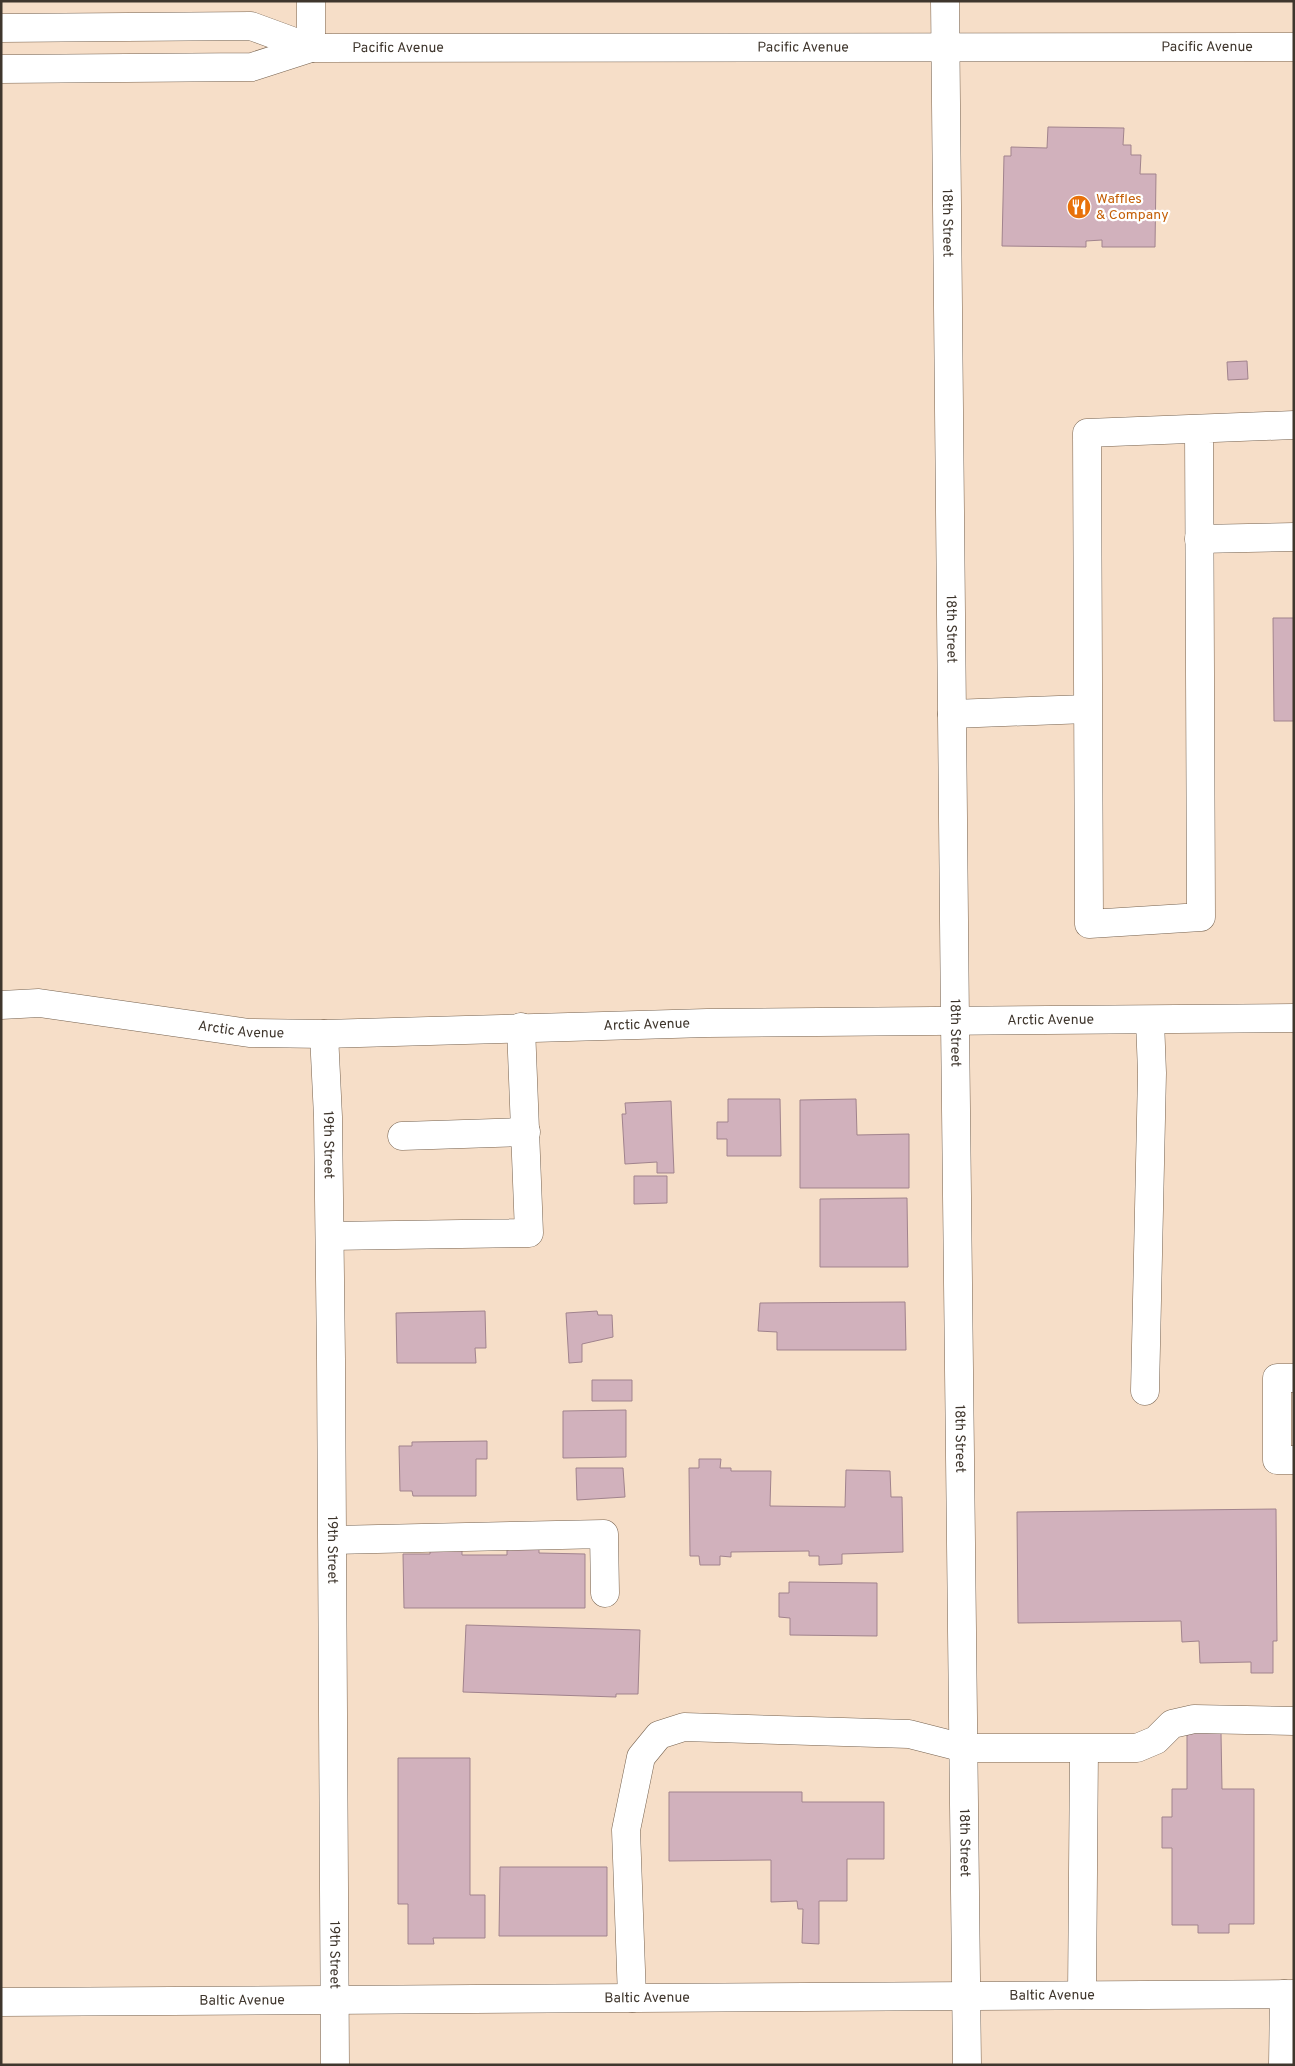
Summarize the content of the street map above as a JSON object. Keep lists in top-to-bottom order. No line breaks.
{"streets":{"main road":["Pacific Avenue","18th Street","Arctic Avenue","19th Street","Baltic Avenue"]},"crossings":[["Pacific Avenue","18th Street"],["18th Street","Arctic Avenue"],["18th Street","Baltic Avenue"],["Arctic Avenue","19th Street"],["19th Street","Baltic Avenue"]],"places":{"restaurant":["Waffles & Company"]}}
